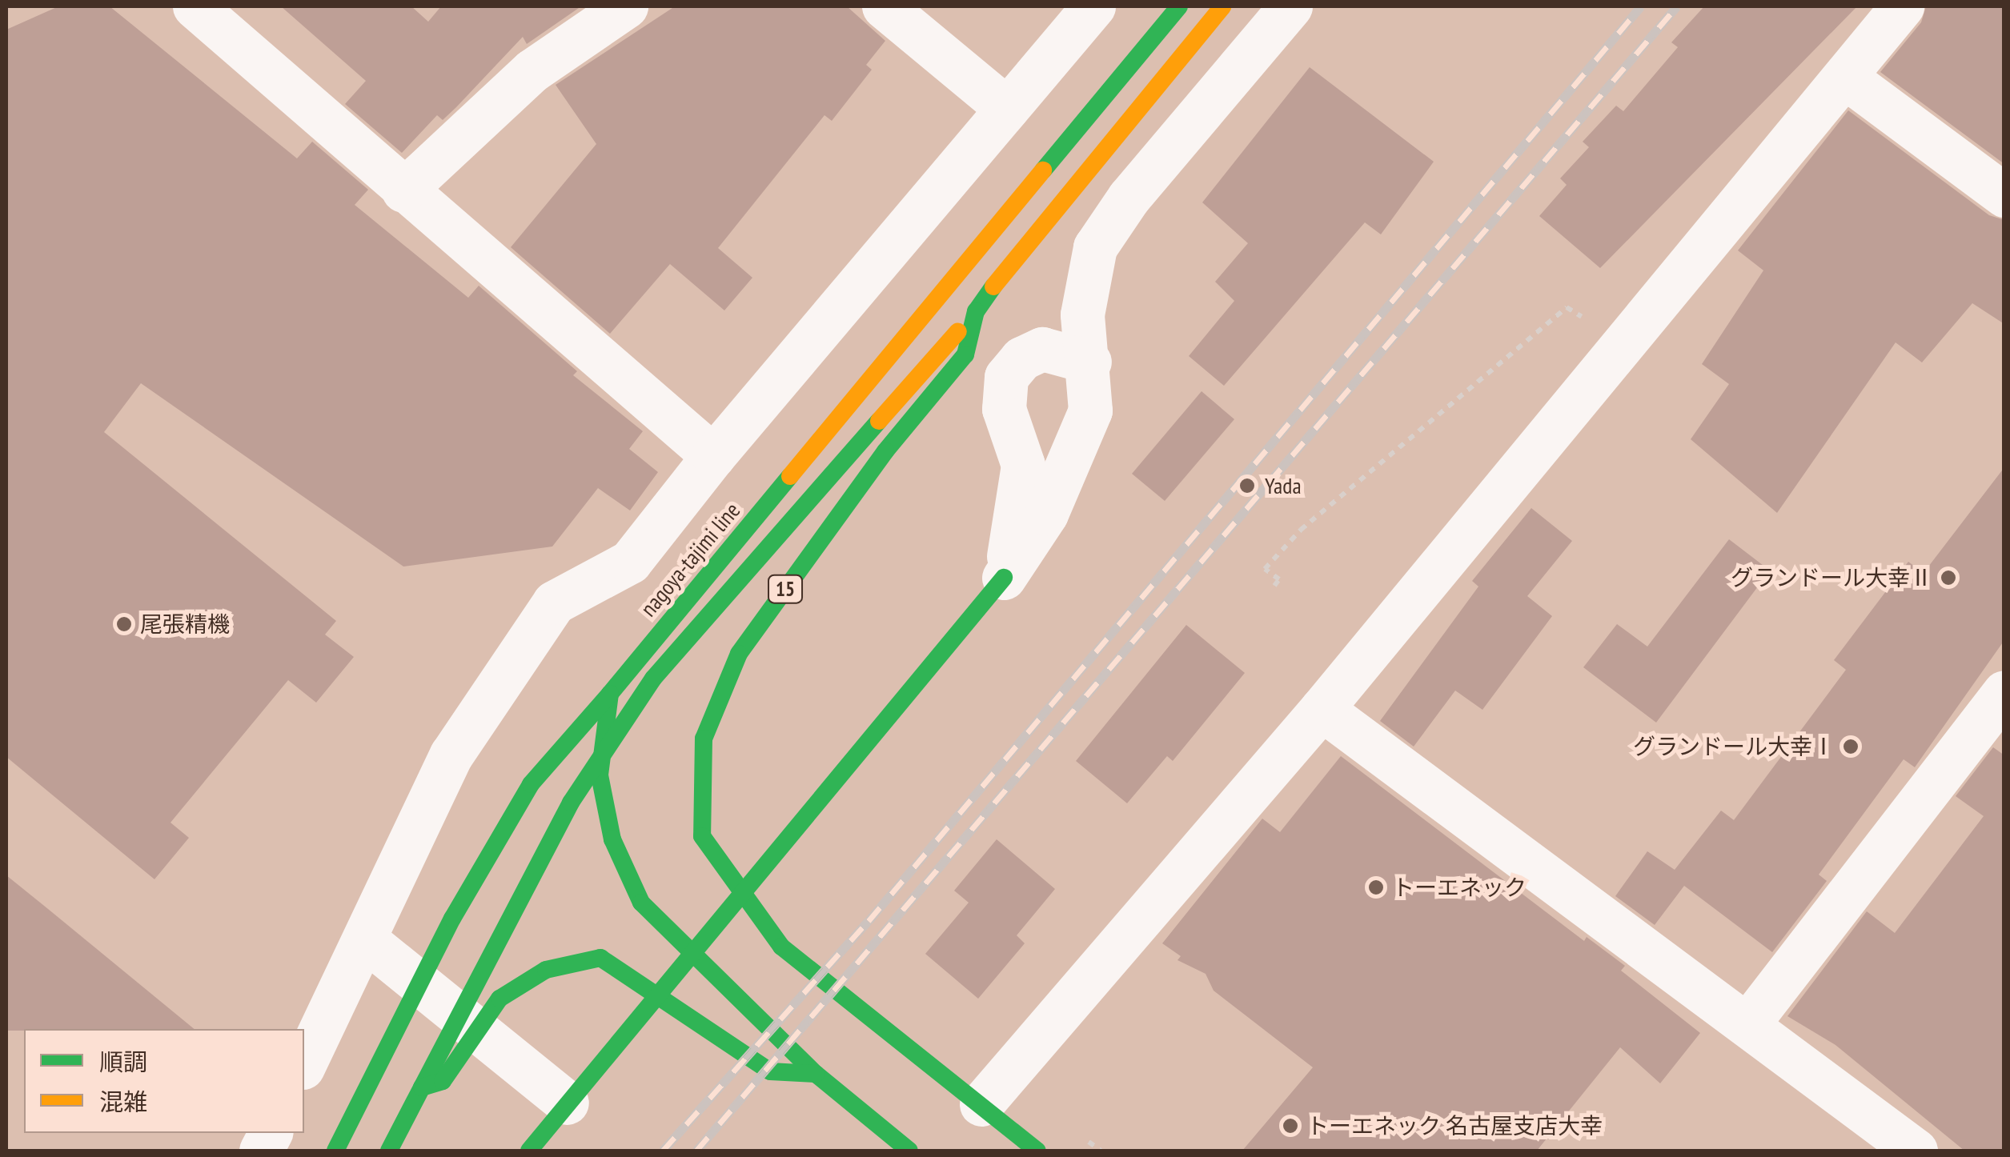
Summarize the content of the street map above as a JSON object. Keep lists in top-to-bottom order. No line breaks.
{"streets":{"main road":["nagoya-tajimi line","15"]},"places":["Yada","グランドール大幸Ⅱ","尾張精機","グランドール大幸Ⅰ","トーエネック","トーエネック 名古屋支店大幸"],"legend":["順調","混雑"]}
